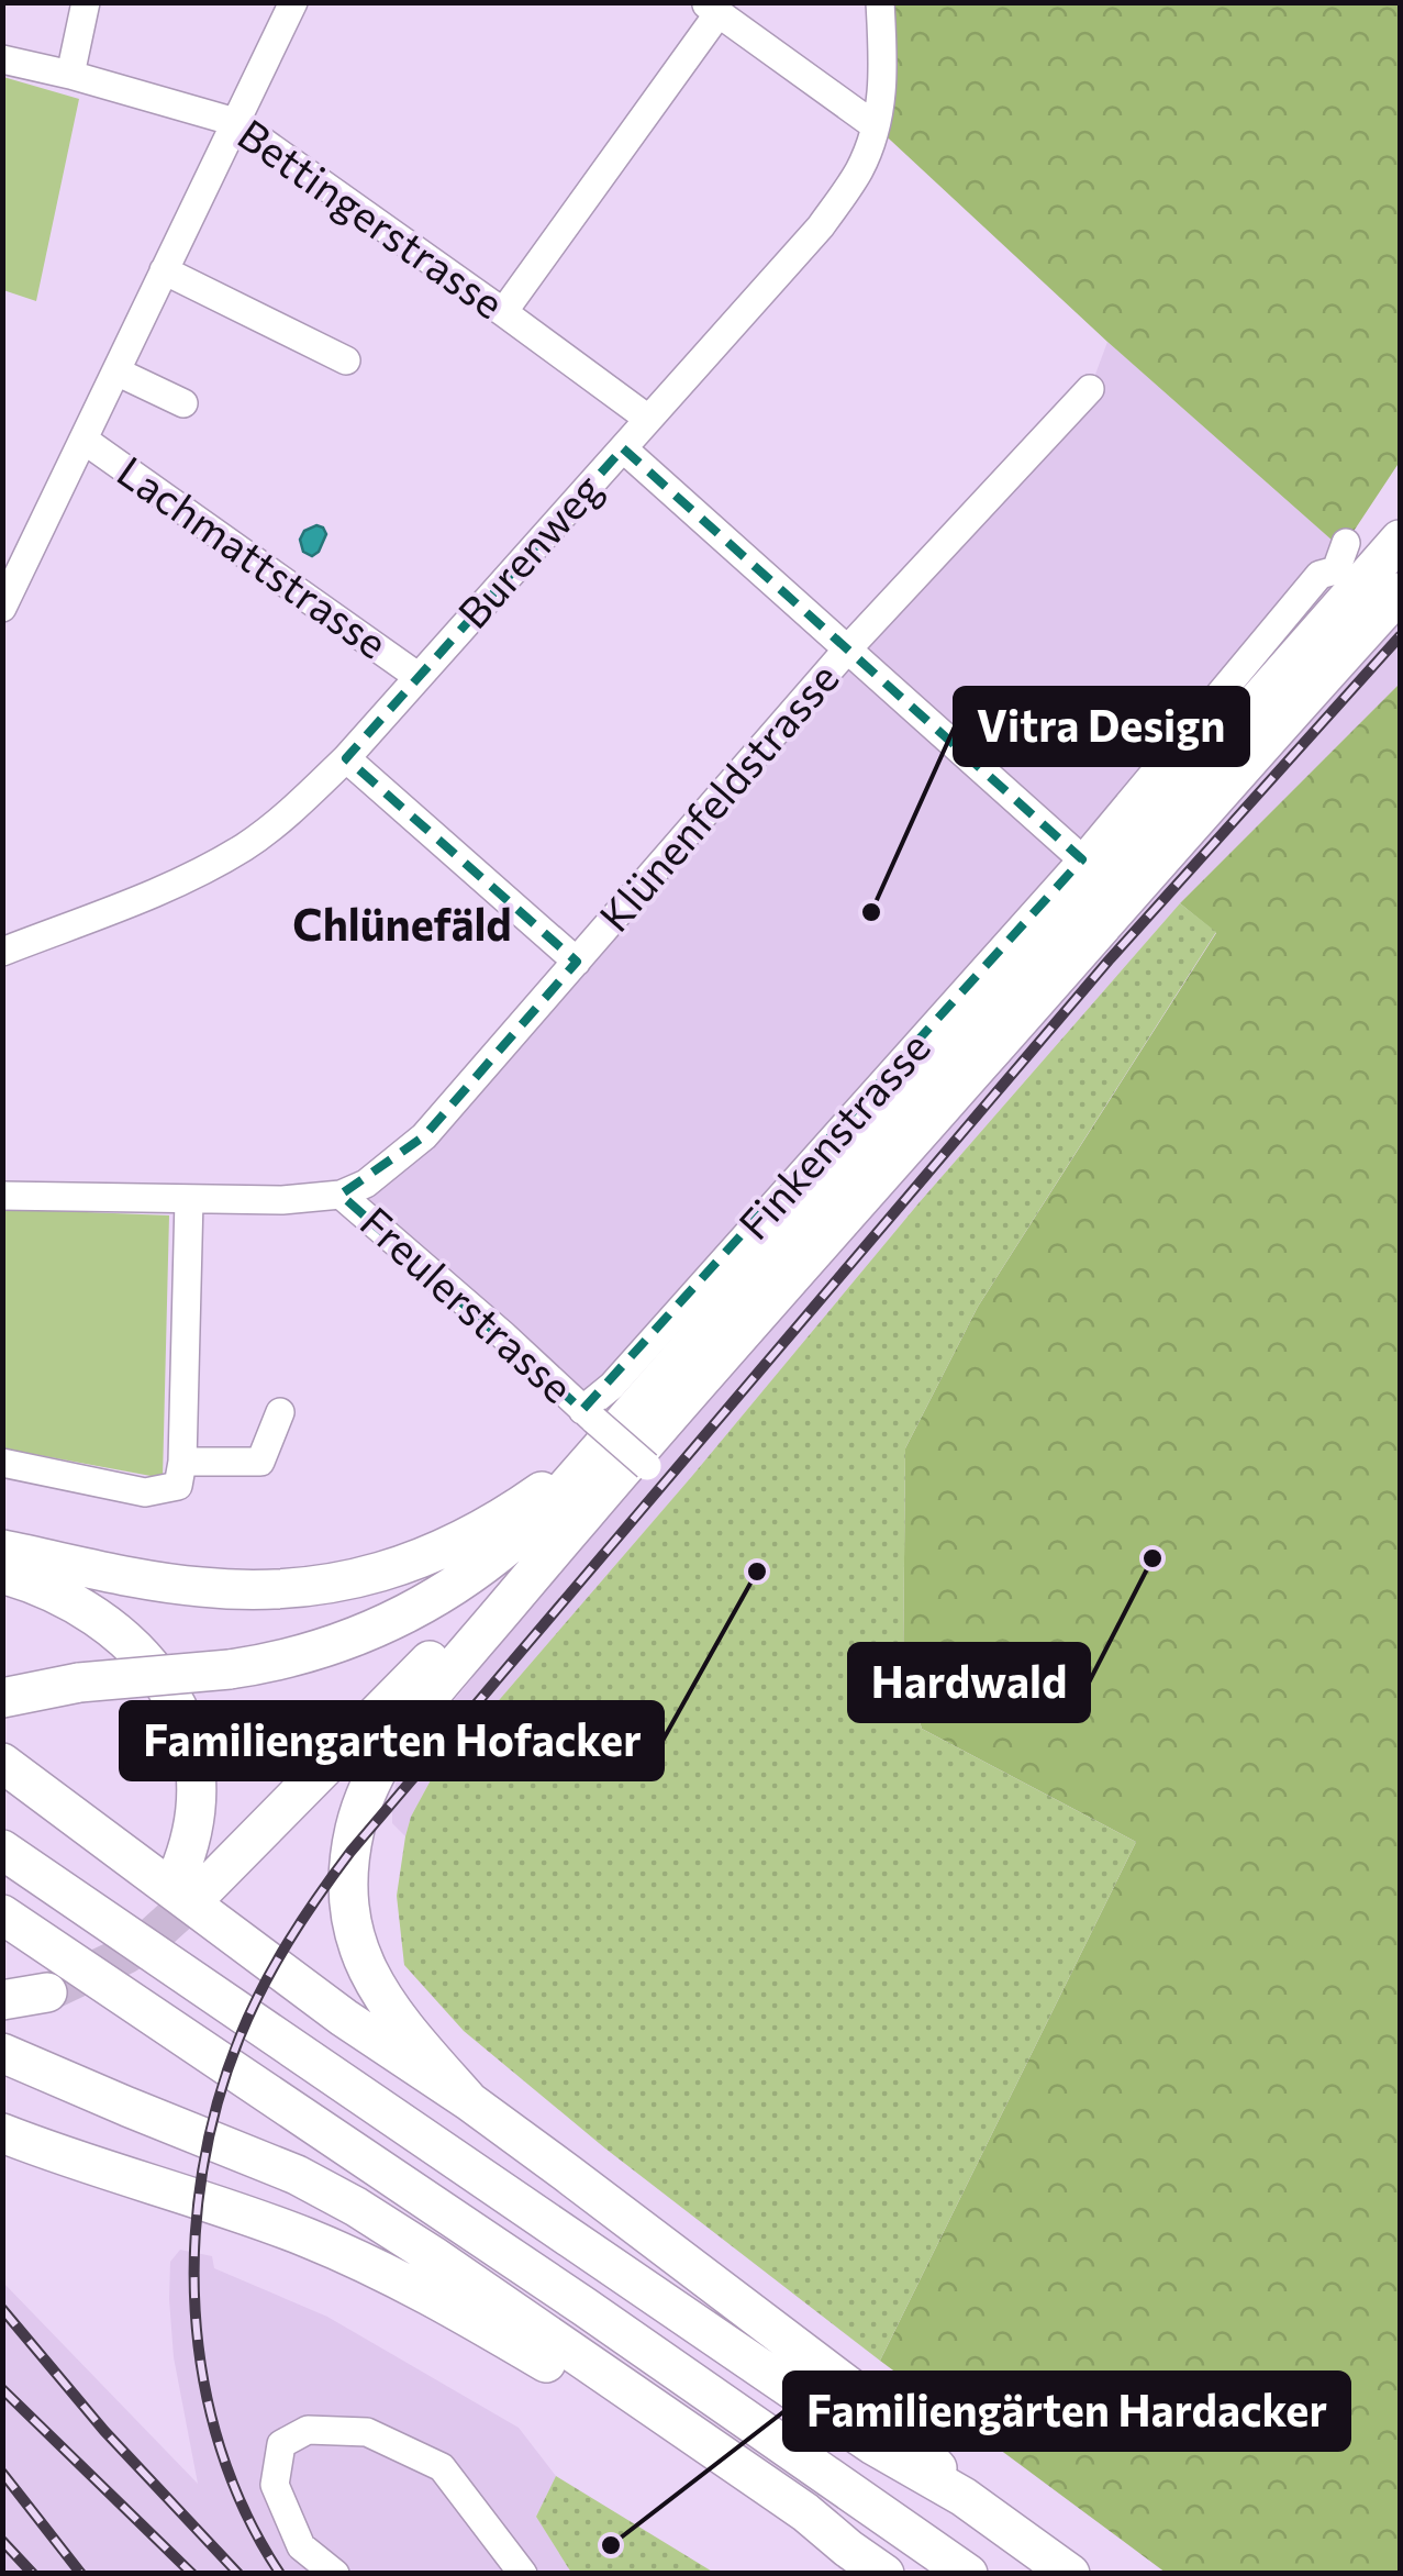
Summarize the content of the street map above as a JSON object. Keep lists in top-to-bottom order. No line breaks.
{"streets":{"street":["Bettingerstrasse","Burenweg","Lachmattstrasse","Klünenfeldstrasse","Finkenstrasse","Freulerstrasse"]},"crossings":[["Bettingerstrasse","Burenweg"],["Burenweg","Lachmattstrasse"],["Klünenfeldstrasse","Freulerstrasse"],["Finkenstrasse","Freulerstrasse"]],"districts":["Chlünefäld"],"places":["Vitra Design","Hardwald","Familiengarten Hofacker","Familiengärten Hardacker"]}
